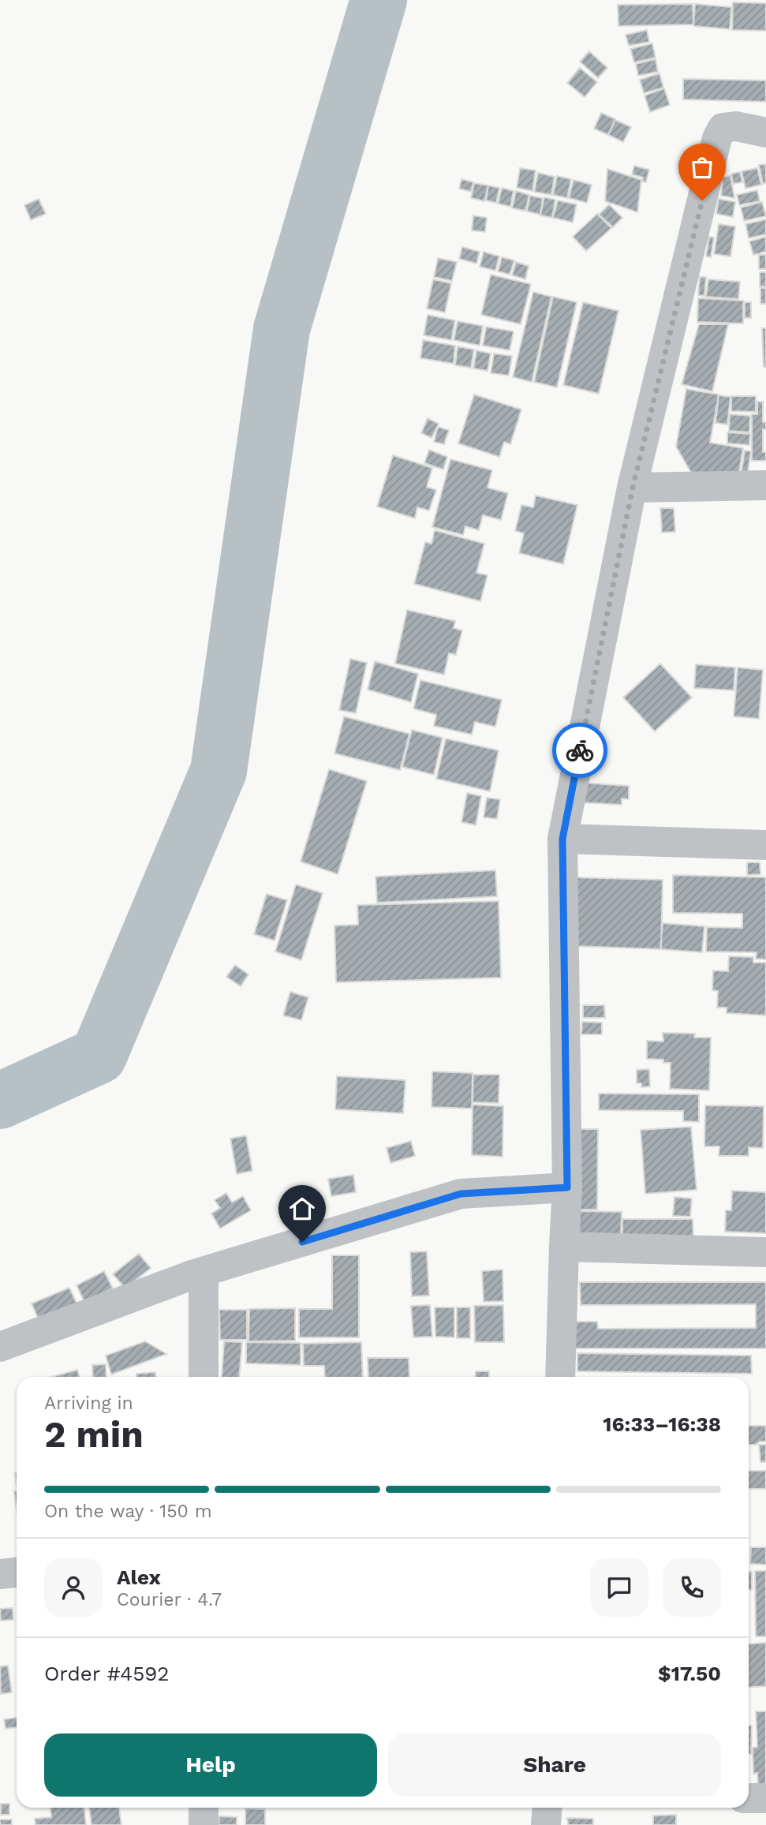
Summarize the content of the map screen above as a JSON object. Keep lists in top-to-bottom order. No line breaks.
{"page":{"heading":["2 min","Arriving in","16:33–16:38"],"panel":["Alex","Courier · 4.7","Order #4592","$17.50"],"bar":"On the way · 150 m","buttons":["Help","Share"]}}
